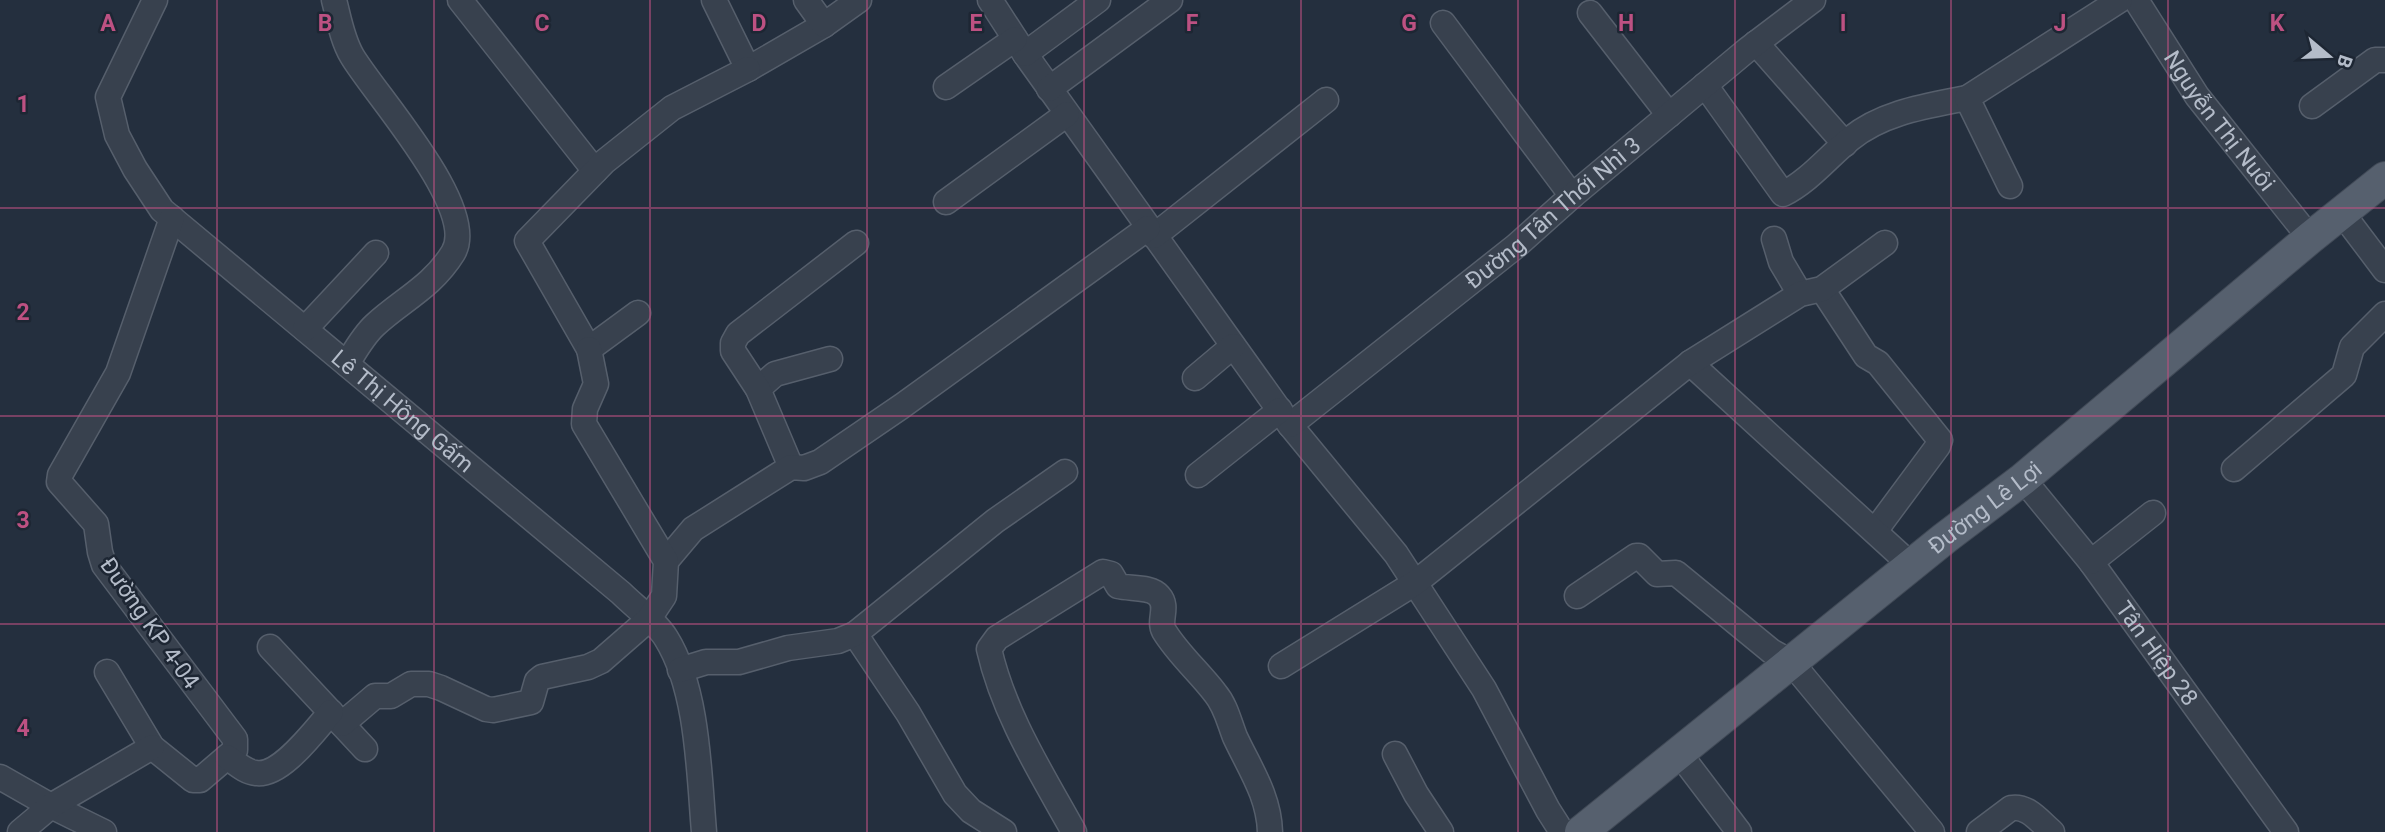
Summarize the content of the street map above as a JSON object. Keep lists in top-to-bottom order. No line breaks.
{"streets":{"main road":["Đường Lê Lợi"],"street":["Nguyễn Thị Nuôi","Đường Tân Thới Nhì 3","Lê Thị Hồng Gấm","Đường KP 4-04","Tân Hiệp 28"]},"crossings":[["Nguyễn Thị Nuôi","Đường Lê Lợi"],["Lê Thị Hồng Gấm","Đường KP 4-04"],["Đường Lê Lợi","Tân Hiệp 28"]],"north":"right","grid":{"columns":["A","B","C","D","E","F","G","H","I","J","K"],"rows":["1","2","3","4"]}}
